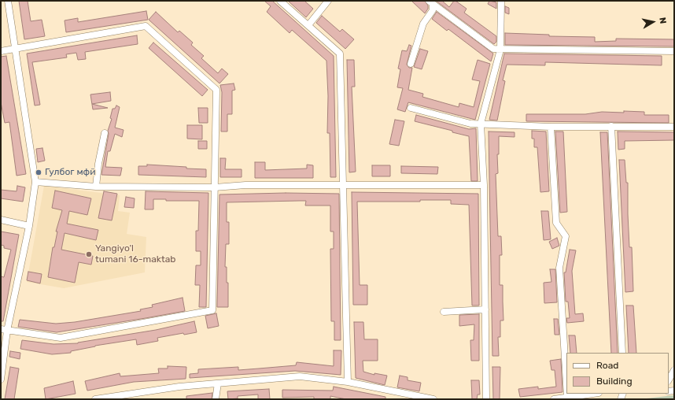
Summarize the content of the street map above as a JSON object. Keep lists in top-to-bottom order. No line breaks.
{"places":["Гулбог мфй","Yangiyo'l tumani 16-maktab"],"legend":["Road","Building"],"north":"right"}
